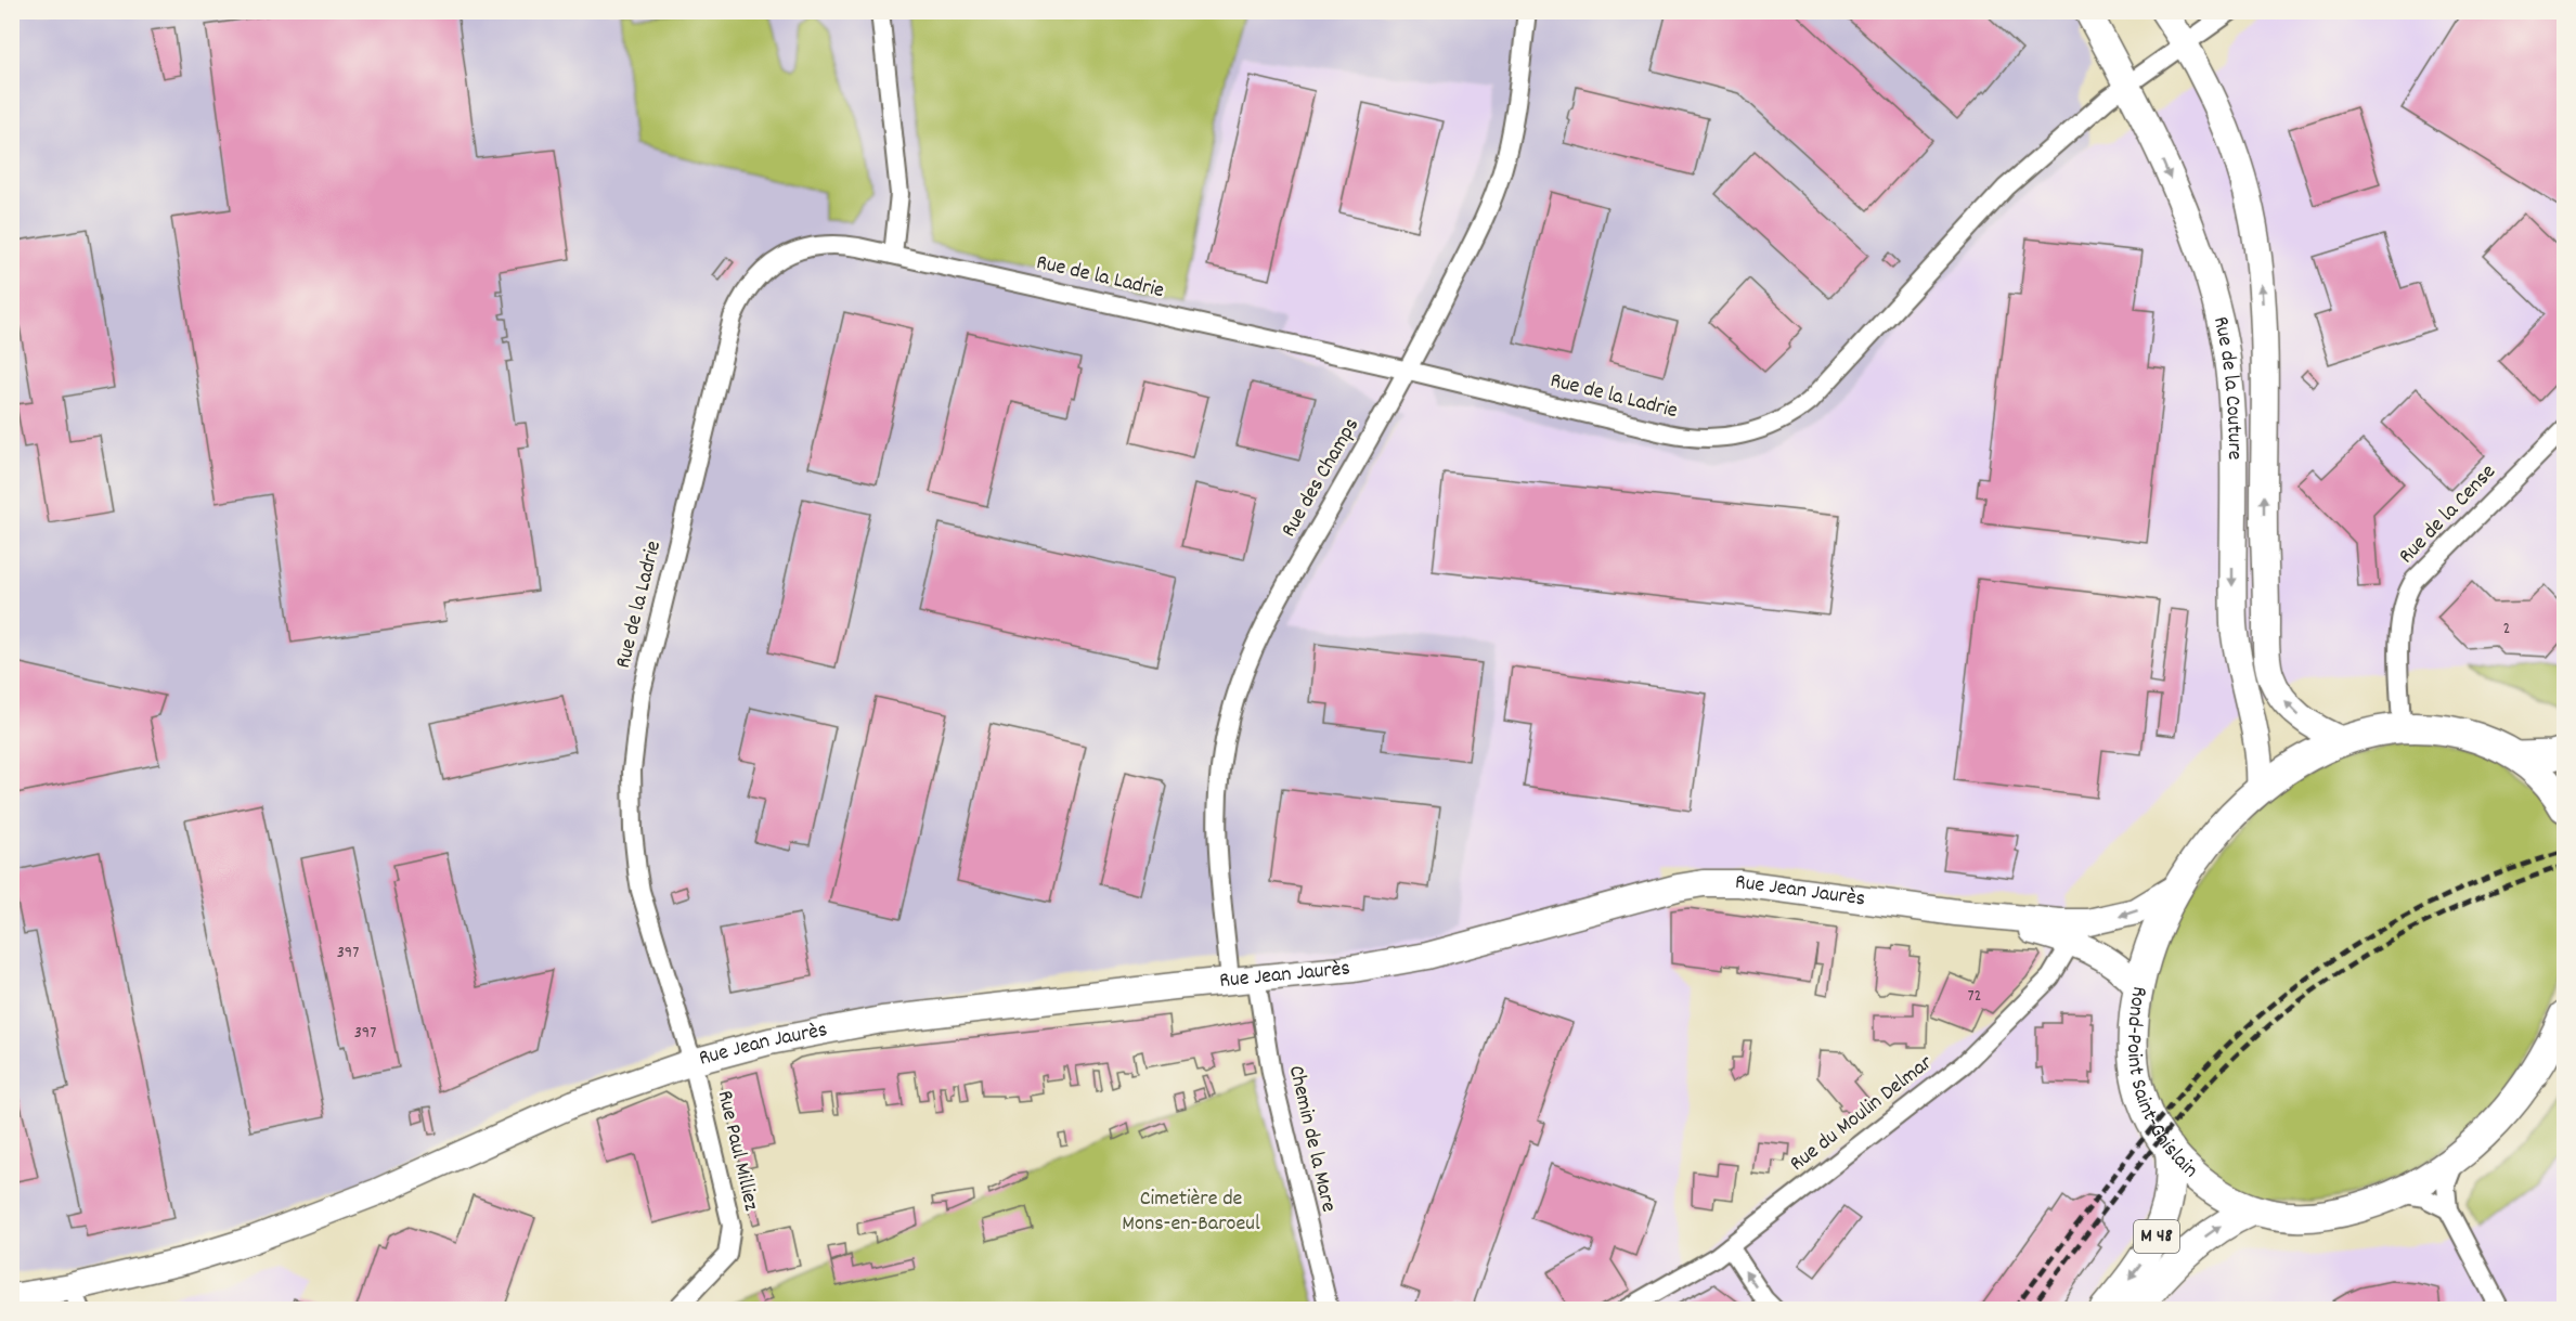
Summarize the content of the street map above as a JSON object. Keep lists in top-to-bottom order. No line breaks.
{"streets":{"main road":["Rond-Point Saint-Ghislain","M 48"],"street":["Rue de la Ladrie","Rue de la Couture","Rue des Champs","Rue de la Cense","Rue Jean Jaurès","Rue du Moulin Delmar","Chemin de la Mare","Rue Paul Milliez"]},"crossings":[["Rue de la Ladrie","Rue de la Couture"],["Rue de la Ladrie","Rue des Champs"],["Rue de la Ladrie","Rue Jean Jaurès"],["Rue de la Ladrie","Rue Paul Milliez"],["Rue de la Couture","Rond-Point Saint-Ghislain"],["Rue des Champs","Rue Jean Jaurès"],["Rue des Champs","Chemin de la Mare"],["Rue de la Cense","Rond-Point Saint-Ghislain"],["Rue Jean Jaurès","Rond-Point Saint-Ghislain"],["Rue Jean Jaurès","Rue du Moulin Delmar"],["Rue Jean Jaurès","Chemin de la Mare"],["Rue Jean Jaurès","Rue Paul Milliez"],["Rond-Point Saint-Ghislain","M 48"]],"parks":["Cimetière de Mons-en-Baroeul"],"house_numbers":["2","397","72","397"]}
